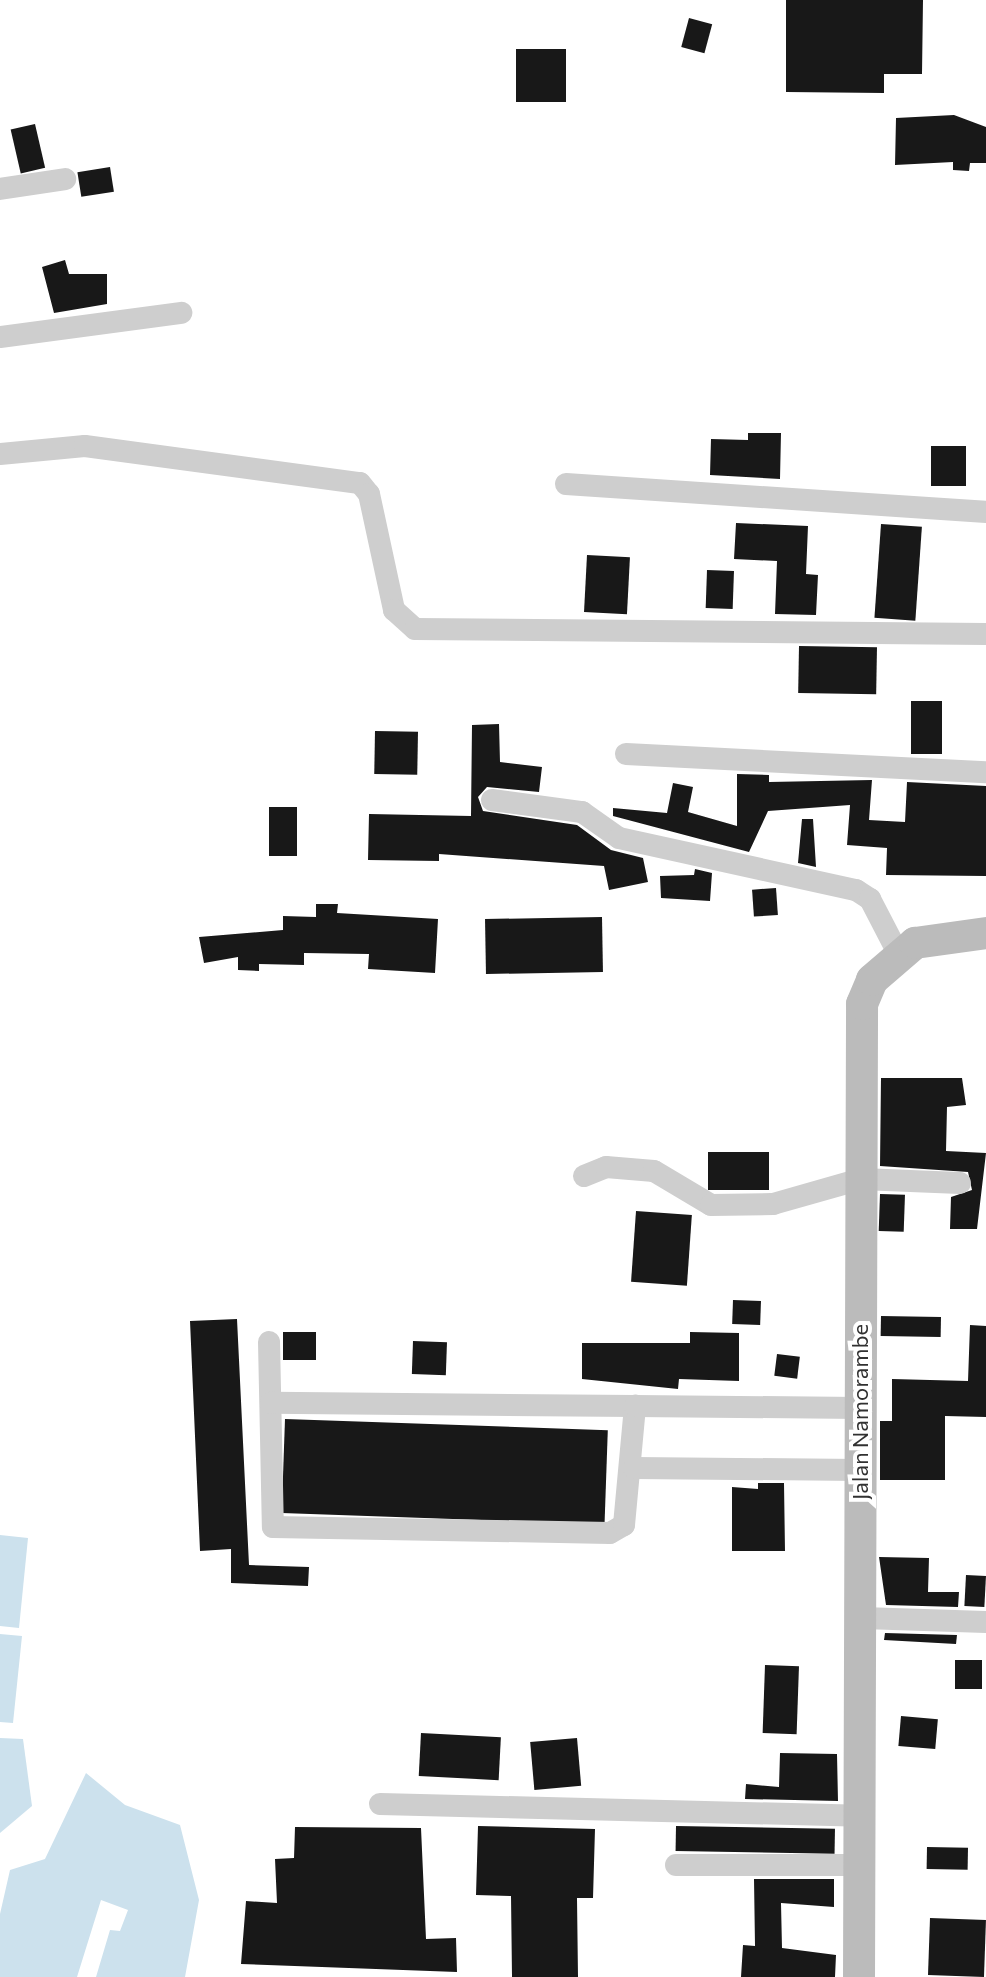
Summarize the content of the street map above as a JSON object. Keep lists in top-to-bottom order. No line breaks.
{"streets":{"main road":["Jalan Namorambe"]}}
